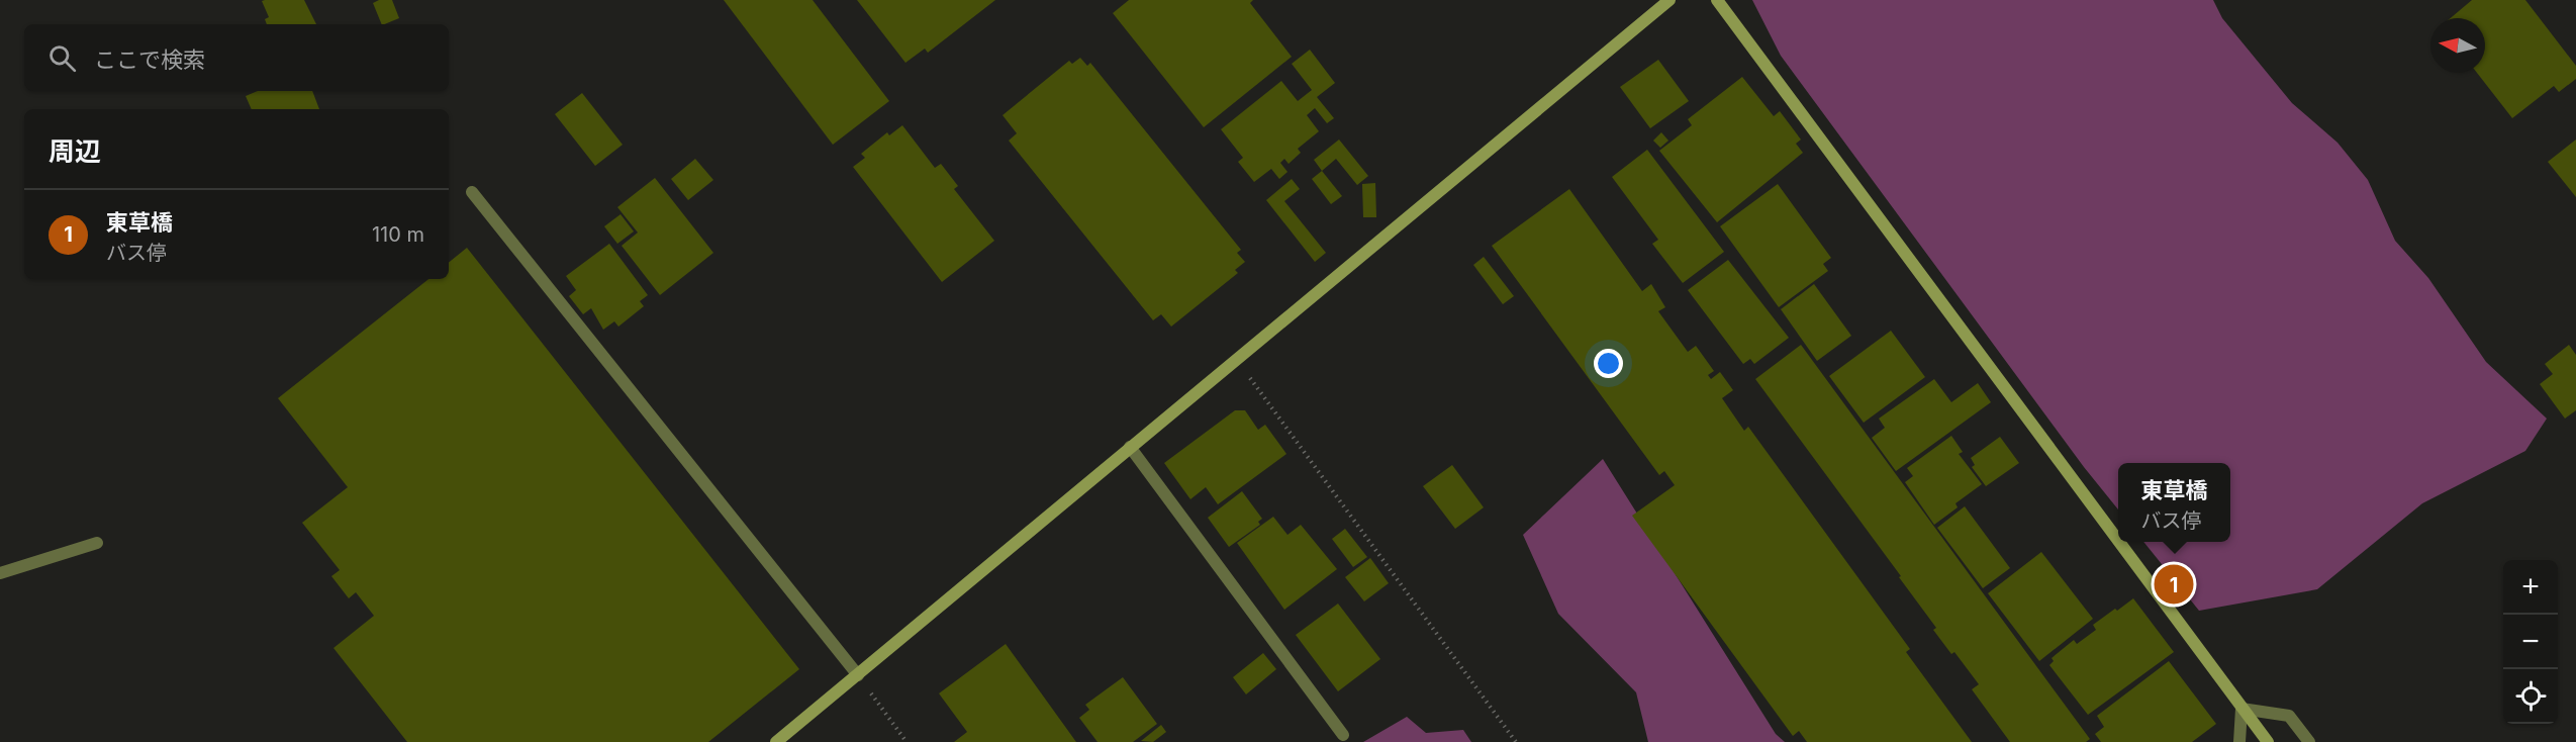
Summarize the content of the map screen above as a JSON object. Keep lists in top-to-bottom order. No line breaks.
{"north":"left","page":{"search":"ここで検索","heading":"周辺","list":[{"mark":"1","name":"東草橋","note":"バス停","value":"110 m"}],"popup":["東草橋","バス停"],"map_buttons":["+","−"],"pins":"1"}}
